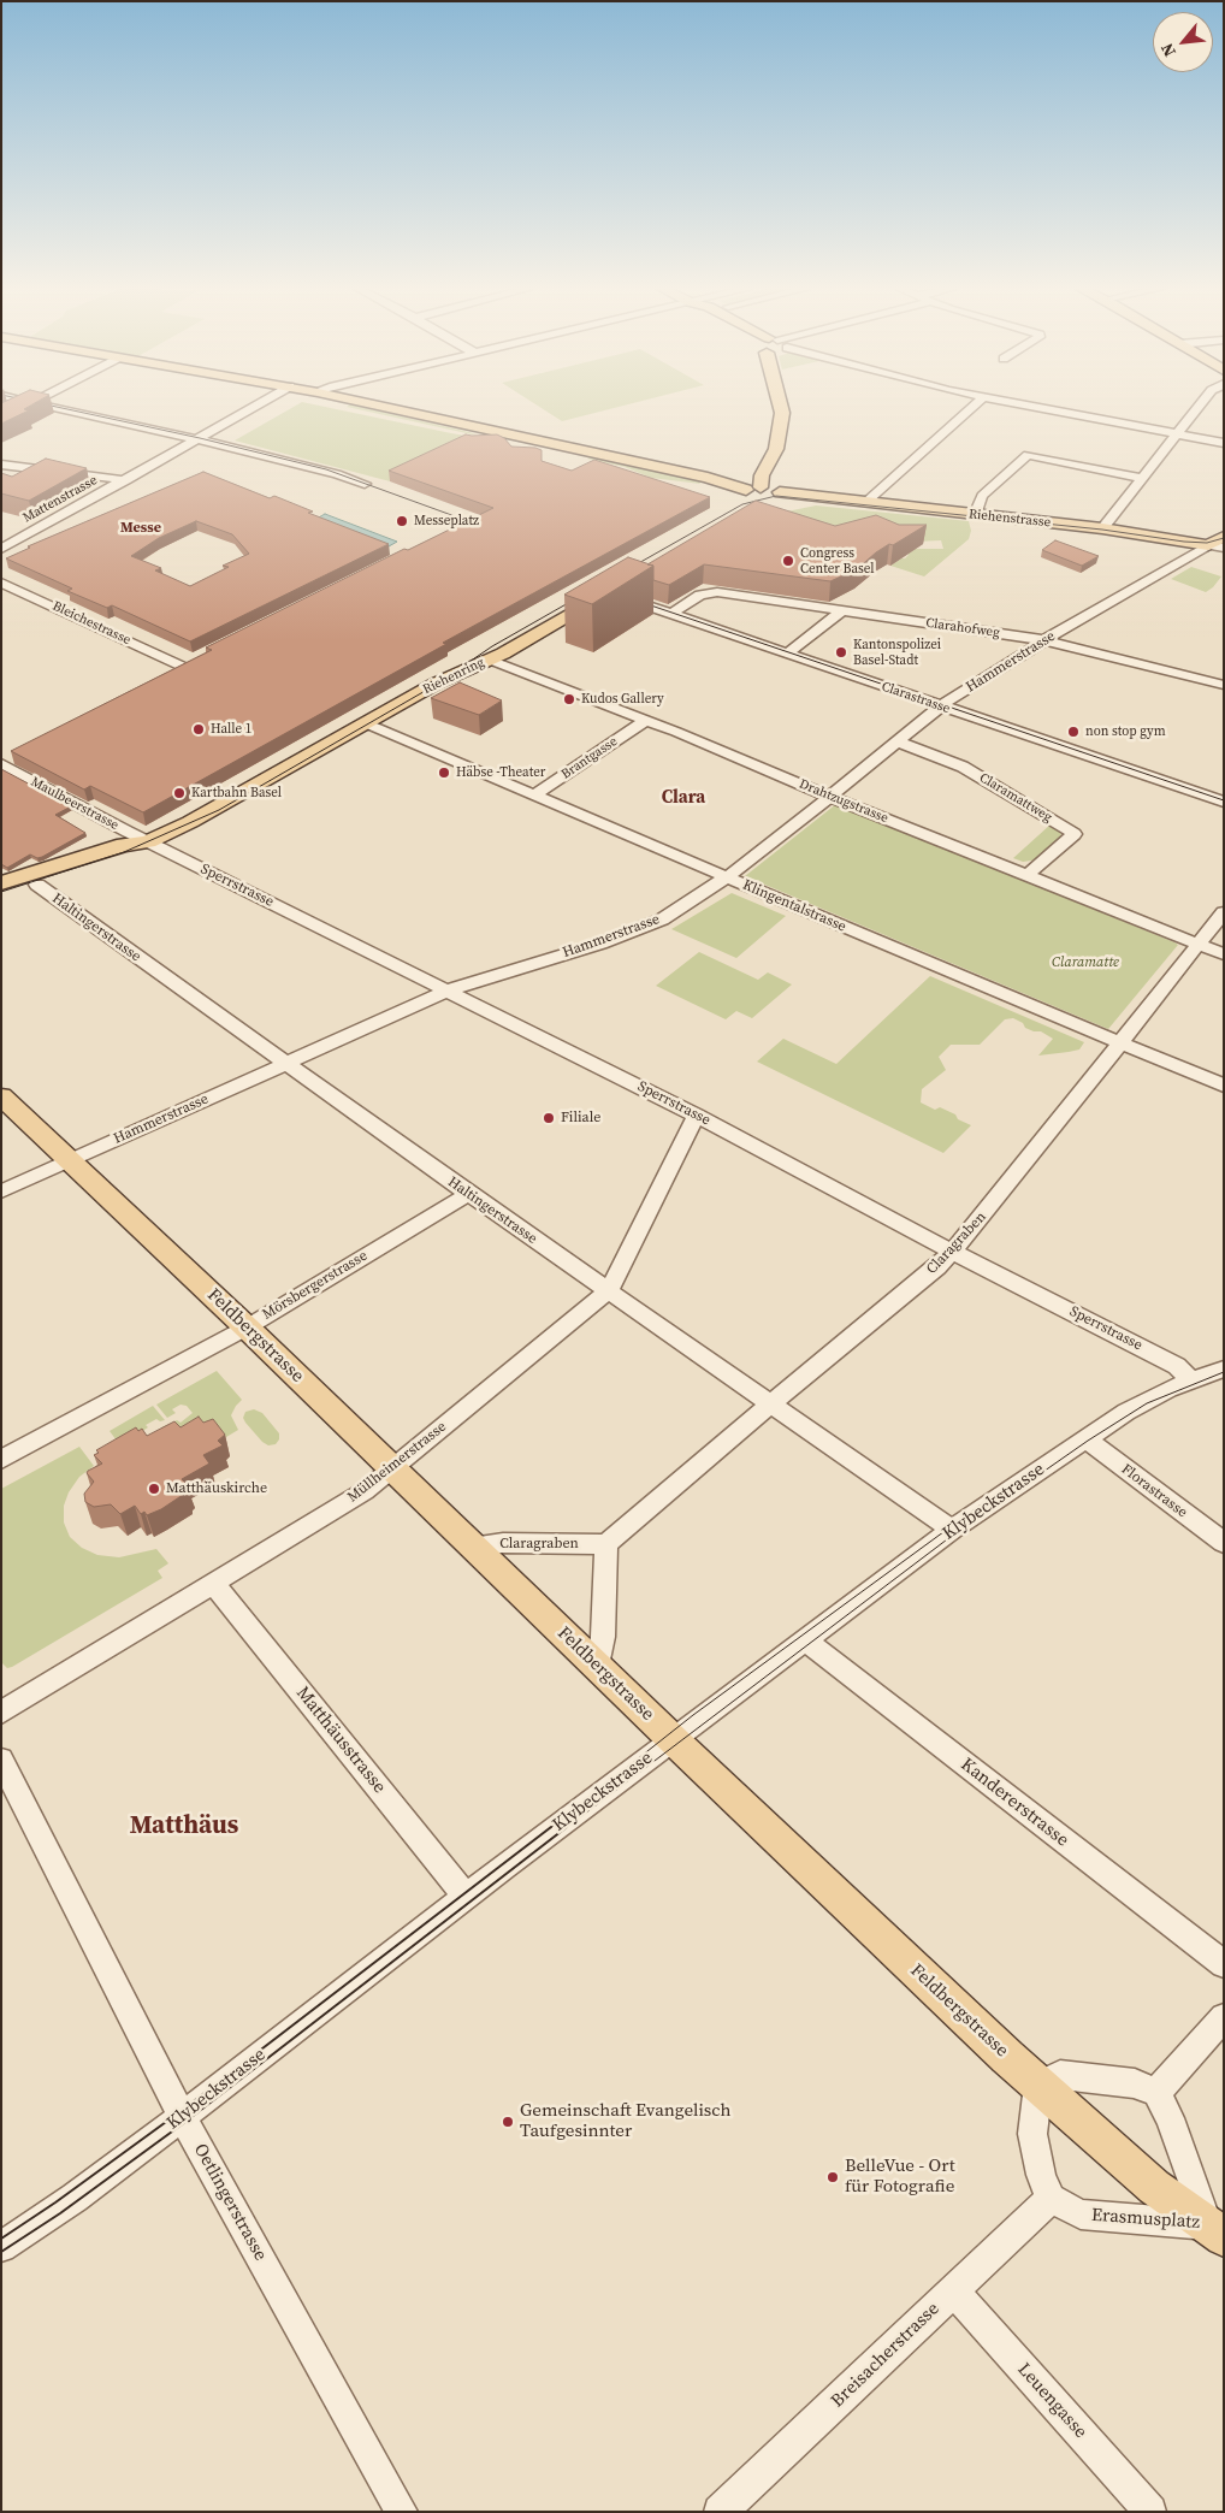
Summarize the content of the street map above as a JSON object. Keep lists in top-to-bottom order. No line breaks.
{"streets":{"main road":["Riehenstrasse","Hammerstrasse","Riehenring","Feldbergstrasse"],"street":["Mattenstrasse","Bleichestrasse","Clarahofweg","Clarastrasse","Brantgasse","Claramattweg","Drahtzugstrasse","Maulbeerstrasse","Sperrstrasse","Klingentalstrasse","Haltingerstrasse","Claragraben","Mörsbergerstrasse","Müllheimerstrasse","Florastrasse","Klybeckstrasse","Matthäusstrasse","Kandererstrasse","Oetlingerstrasse","Erasmusplatz","Breisacherstrasse","Leuengasse"]},"crossings":[["Riehenstrasse","Hammerstrasse"],["Clarahofweg","Hammerstrasse"],["Clarahofweg","Clarastrasse"],["Hammerstrasse","Clarastrasse"],["Hammerstrasse","Claramattweg"],["Hammerstrasse","Drahtzugstrasse"],["Hammerstrasse","Sperrstrasse"],["Hammerstrasse","Klingentalstrasse"],["Hammerstrasse","Haltingerstrasse"],["Hammerstrasse","Feldbergstrasse"],["Riehenring","Clarastrasse"],["Riehenring","Drahtzugstrasse"],["Riehenring","Maulbeerstrasse"],["Riehenring","Sperrstrasse"],["Riehenring","Klingentalstrasse"],["Riehenring","Haltingerstrasse"],["Brantgasse","Drahtzugstrasse"],["Brantgasse","Klingentalstrasse"],["Claramattweg","Drahtzugstrasse"],["Drahtzugstrasse","Claragraben"],["Maulbeerstrasse","Sperrstrasse"],["Sperrstrasse","Claragraben"],["Sperrstrasse","Müllheimerstrasse"],["Sperrstrasse","Klybeckstrasse"],["Klingentalstrasse","Claragraben"],["Haltingerstrasse","Claragraben"],["Haltingerstrasse","Mörsbergerstrasse"],["Haltingerstrasse","Müllheimerstrasse"],["Haltingerstrasse","Klybeckstrasse"],["Claragraben","Feldbergstrasse"],["Mörsbergerstrasse","Feldbergstrasse"],["Feldbergstrasse","Müllheimerstrasse"],["Feldbergstrasse","Klybeckstrasse"],["Feldbergstrasse","Erasmusplatz"],["Müllheimerstrasse","Matthäusstrasse"],["Florastrasse","Klybeckstrasse"],["Klybeckstrasse","Matthäusstrasse"],["Klybeckstrasse","Kandererstrasse"],["Klybeckstrasse","Oetlingerstrasse"],["Erasmusplatz","Breisacherstrasse"],["Breisacherstrasse","Leuengasse"]],"districts":["Messe","Clara","Matthäus"],"parks":["Claramatte"],"places":["Messeplatz","Congress Center Basel","Kantonspolizei Basel-Stadt","Kudos Gallery","Halle 1","non stop gym","Häbse -Theater","Kartbahn Basel","Filiale","Matthäuskirche","Gemeinschaft Evangelisch Taufgesinnter","BelleVue - Ort für Fotografie"],"north":"bottom left"}
